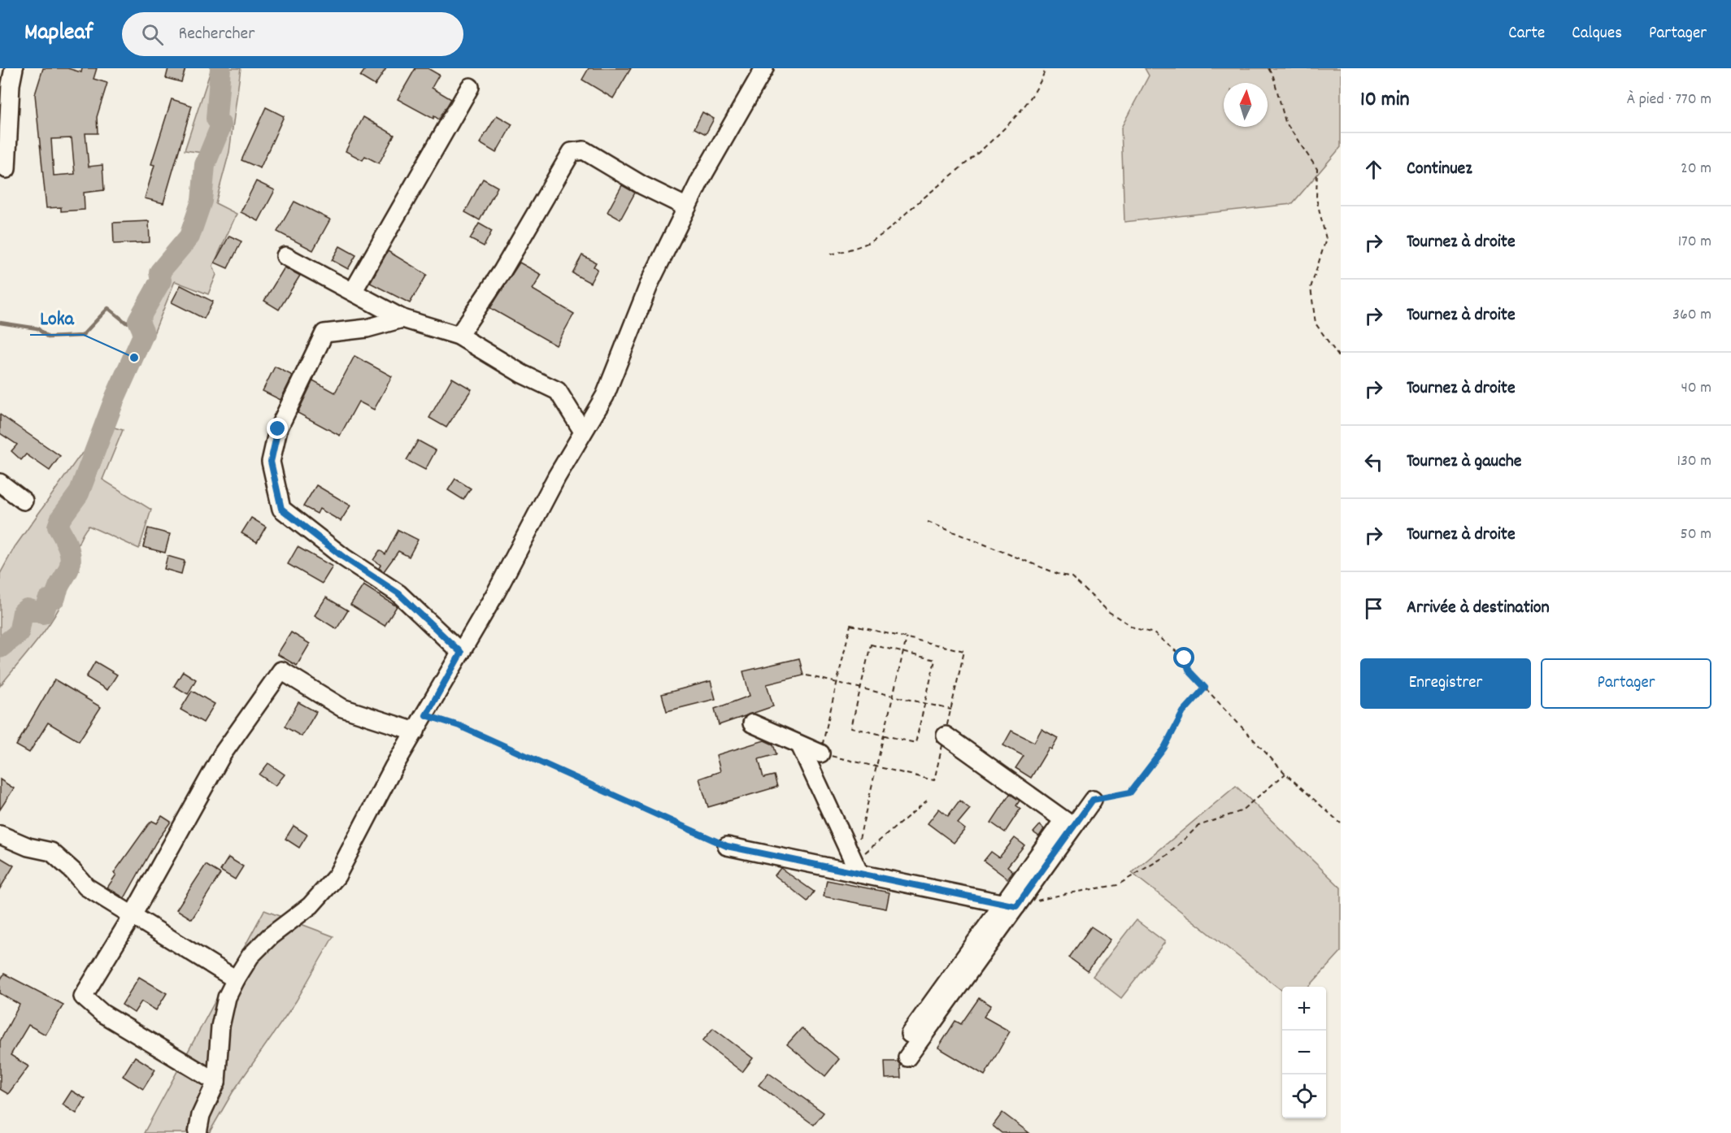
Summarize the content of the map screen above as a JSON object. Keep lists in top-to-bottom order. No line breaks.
{"places":["Loka"],"north":"top","page":{"header":"Mapleaf","search":"Rechercher","nav":["Carte","Calques","Partager"],"heading":["10 min","À pied · 770 m"],"list":[["Continuez","20 m"],["Tournez à droite","170 m"],["Tournez à droite","360 m"],["Tournez à droite","40 m"],["Tournez à gauche","130 m"],["Tournez à droite","50 m"],"Arrivée à destination"],"buttons":["Enregistrer","Partager"],"map_buttons":["+","−"]}}
